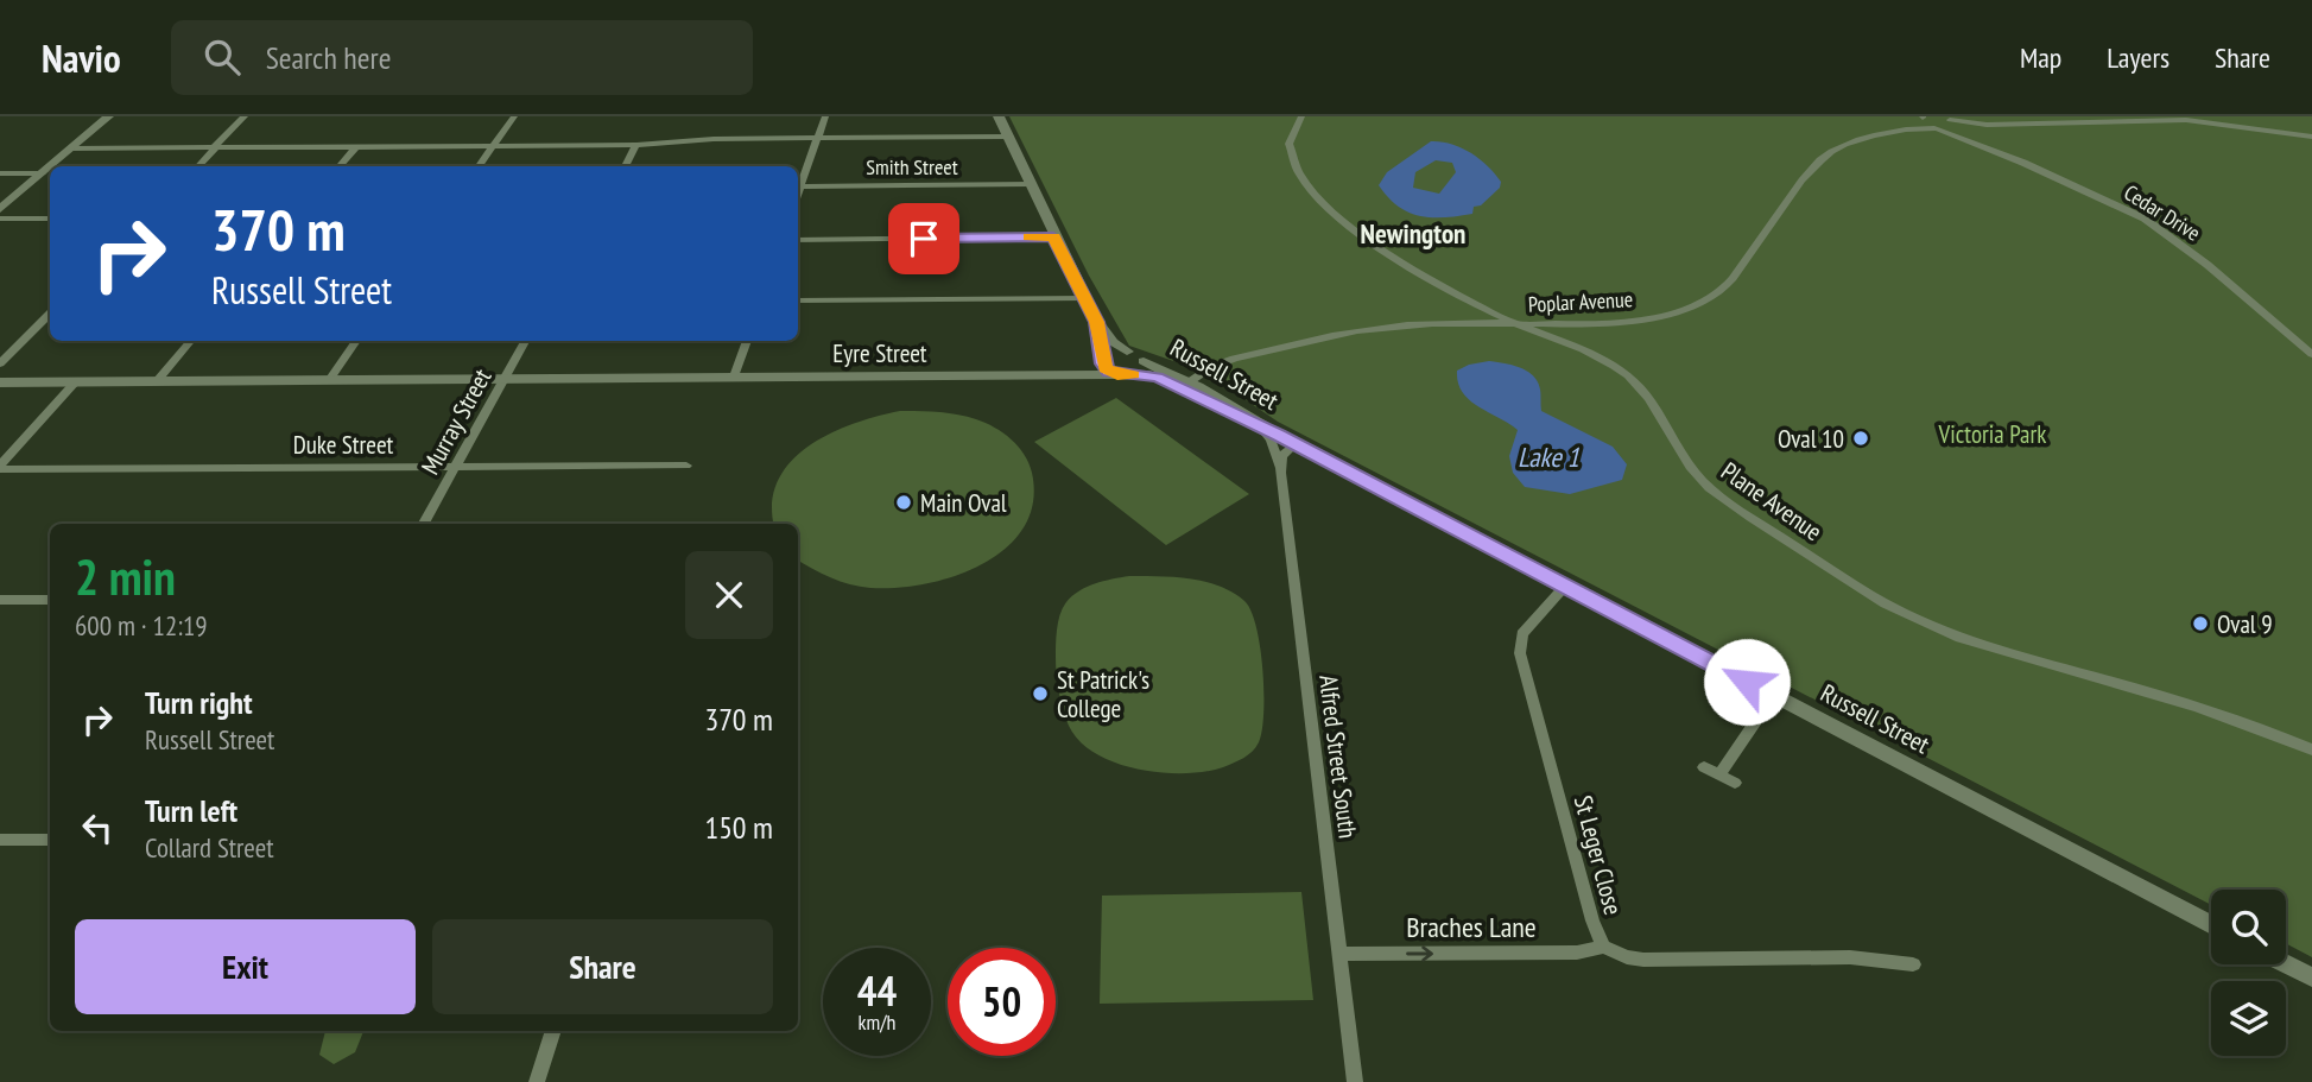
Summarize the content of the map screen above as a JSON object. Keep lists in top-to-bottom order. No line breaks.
{"streets":{"main road":["Eyre Street","Russell Street"],"street":["Smith Street","Cedar Drive","Poplar Avenue","Murray Street","Duke Street","Plane Avenue","Alfred Street South","St Leger Close","Braches Lane"]},"crossings":[["Cedar Drive","Poplar Avenue"],["Poplar Avenue","Russell Street"],["Poplar Avenue","Plane Avenue"],["Eyre Street","Russell Street"],["Eyre Street","Murray Street"],["Russell Street","Alfred Street South"],["Russell Street","St Leger Close"],["Murray Street","Duke Street"],["Alfred Street South","Braches Lane"],["St Leger Close","Braches Lane"]],"one_way":["Braches Lane"],"districts":["Newington"],"water":["Lake 1"],"parks":["Victoria Park"],"places":["Oval 10","Main Oval","Oval 9","St Patrick's College"],"page":{"header":"Navio","search":"Search here","nav":["Map","Layers","Share"],"turn":["370 m","Russell Street"],"heading":["2 min","600 m · 12:19"],"list":[{"name":"Turn right","note":"Russell Street","value":"370 m"},{"name":"Turn left","note":"Collard Street","value":"150 m"}],"buttons":["Exit","Share"],"speed":"44 km/h","limit":"50"}}
